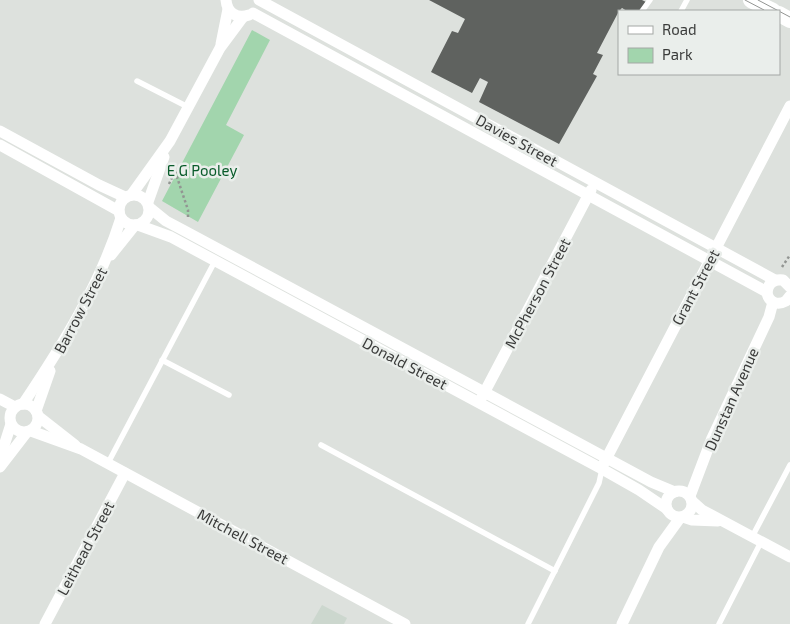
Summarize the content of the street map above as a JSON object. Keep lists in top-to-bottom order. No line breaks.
{"streets":{"street":["Davies Street","Grant Street","McPherson Street","Barrow Street","Donald Street","Dunstan Avenue","Mitchell Street","Leithead Street"]},"crossings":[["Davies Street","Grant Street"],["Davies Street","McPherson Street"],["Davies Street","Dunstan Avenue"],["Grant Street","Donald Street"],["McPherson Street","Donald Street"],["Barrow Street","Donald Street"],["Barrow Street","Mitchell Street"],["Donald Street","Dunstan Avenue"],["Mitchell Street","Leithead Street"]],"parks":["E G Pooley"],"legend":["Road","Park"]}
